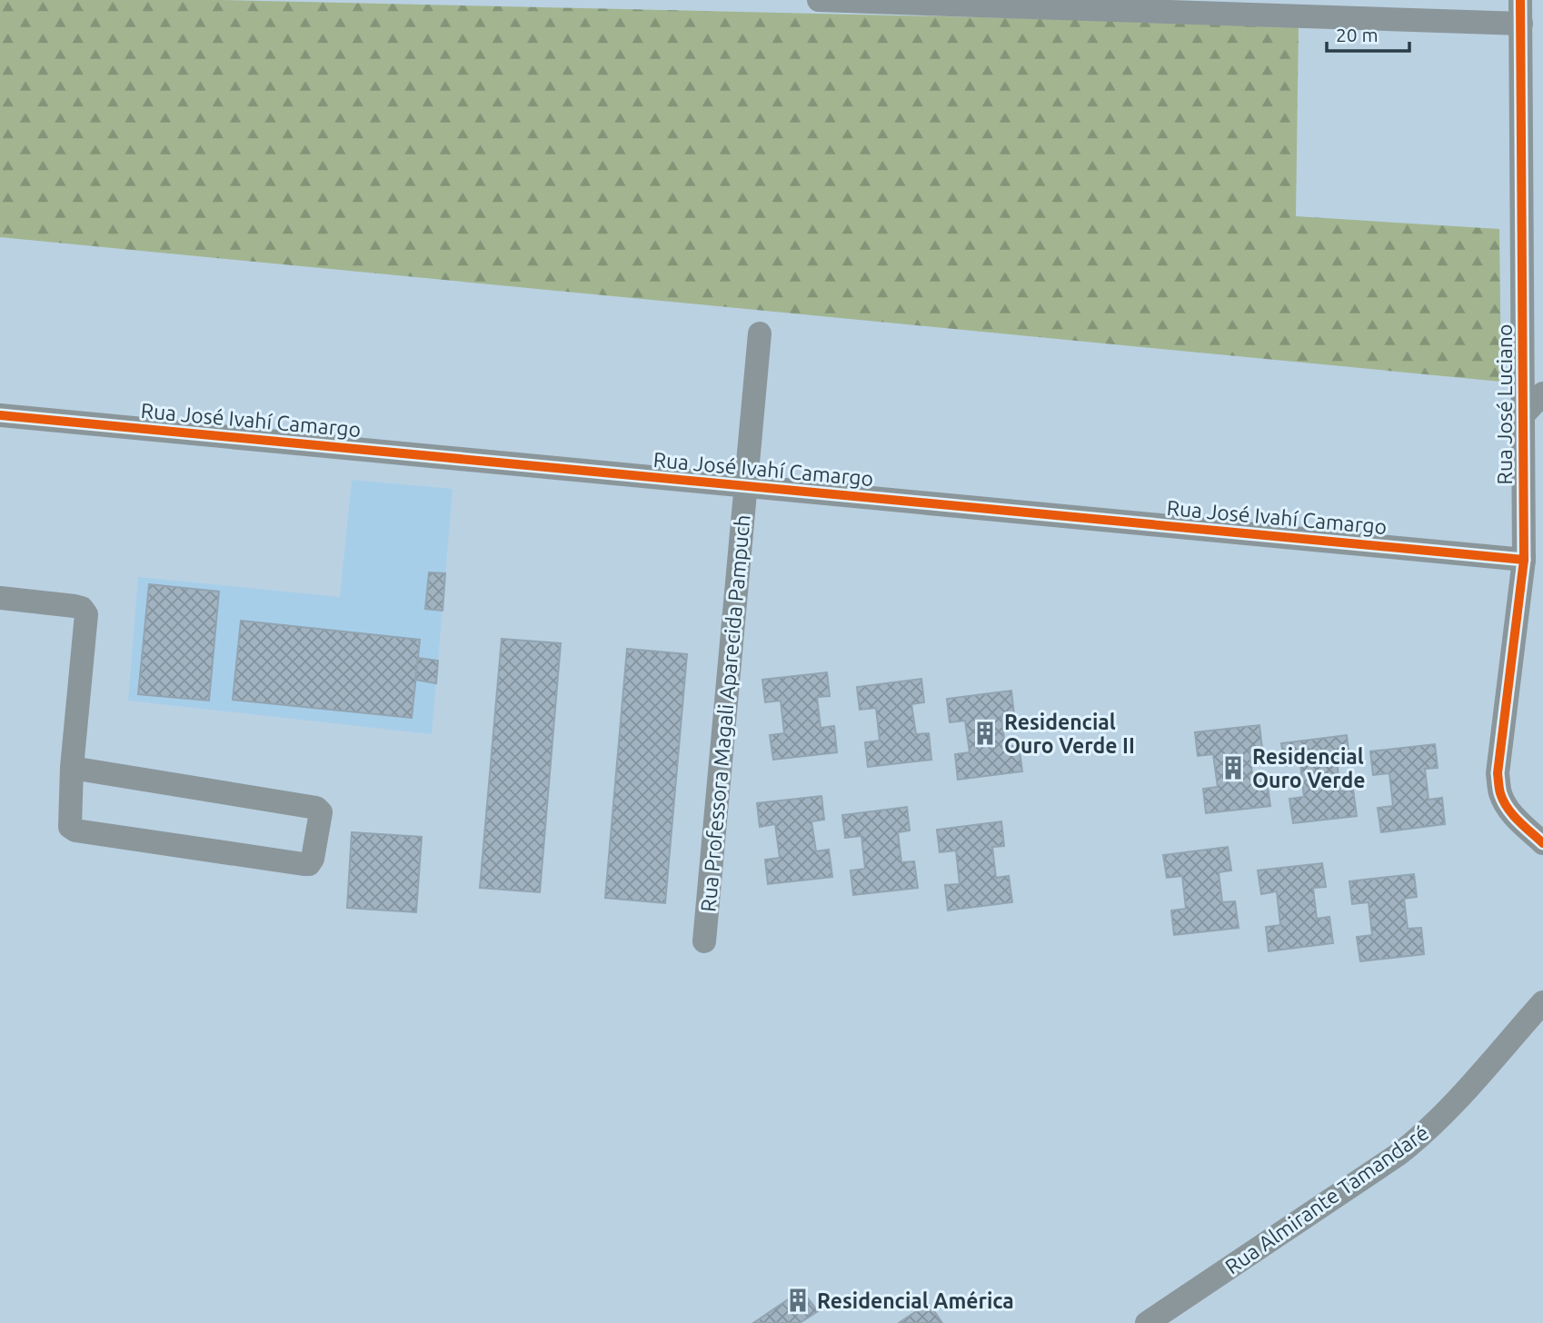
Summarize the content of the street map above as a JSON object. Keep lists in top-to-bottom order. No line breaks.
{"streets":{"street":["Rua José Luciano","Rua José Ivahí Camargo","Rua Professora Magali Aparecida Pampuch","Rua Almirante Tamandaré"]},"crossings":[["Rua José Luciano","Rua José Ivahí Camargo"],["Rua José Ivahí Camargo","Rua Professora Magali Aparecida Pampuch"]],"places":{"building":["Residencial Ouro Verde II","Residencial Ouro Verde","Residencial América"]},"scale_bar":"20 m"}
